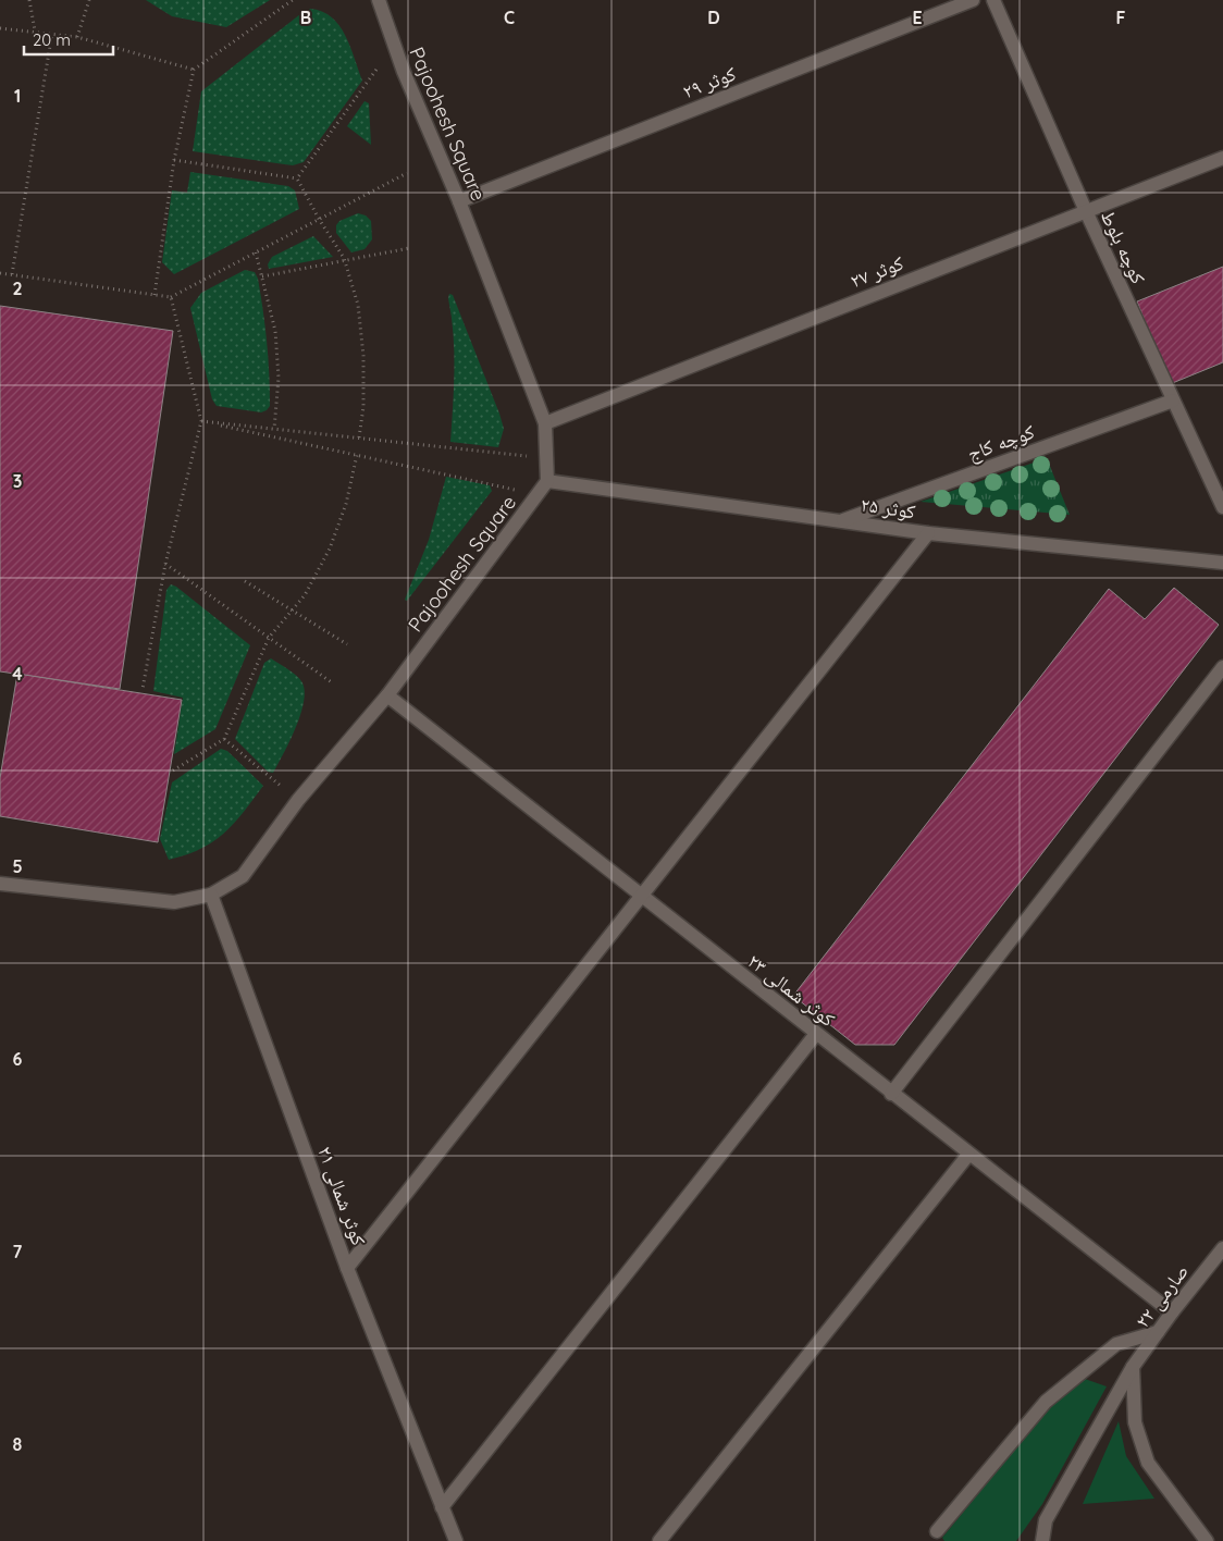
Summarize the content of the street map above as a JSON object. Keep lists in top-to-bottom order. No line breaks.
{"streets":{"street":["کوثر ۲۹","Pajoohesh Square","کوچه بلوط","کوثر ۲۷","کوچه کاج","کوثر ۲۵","کوثر شمالی ۲۳","کوثر شمالی ۲۱","صارمی ۲۲"]},"crossings":[["کوثر ۲۹","Pajoohesh Square"],["Pajoohesh Square","کوثر ۲۷"],["Pajoohesh Square","کوثر ۲۵"],["Pajoohesh Square","کوثر شمالی ۲۳"],["Pajoohesh Square","کوثر شمالی ۲۱"],["کوچه بلوط","کوثر ۲۷"],["کوچه بلوط","کوچه کاج"],["کوچه کاج","کوثر ۲۵"],["کوثر شمالی ۲۳","صارمی ۲۲"]],"scale_bar":"20 m","grid":{"columns":["B","C","D","E","F"],"rows":["1","2","3","4","5","6","7","8"]}}
